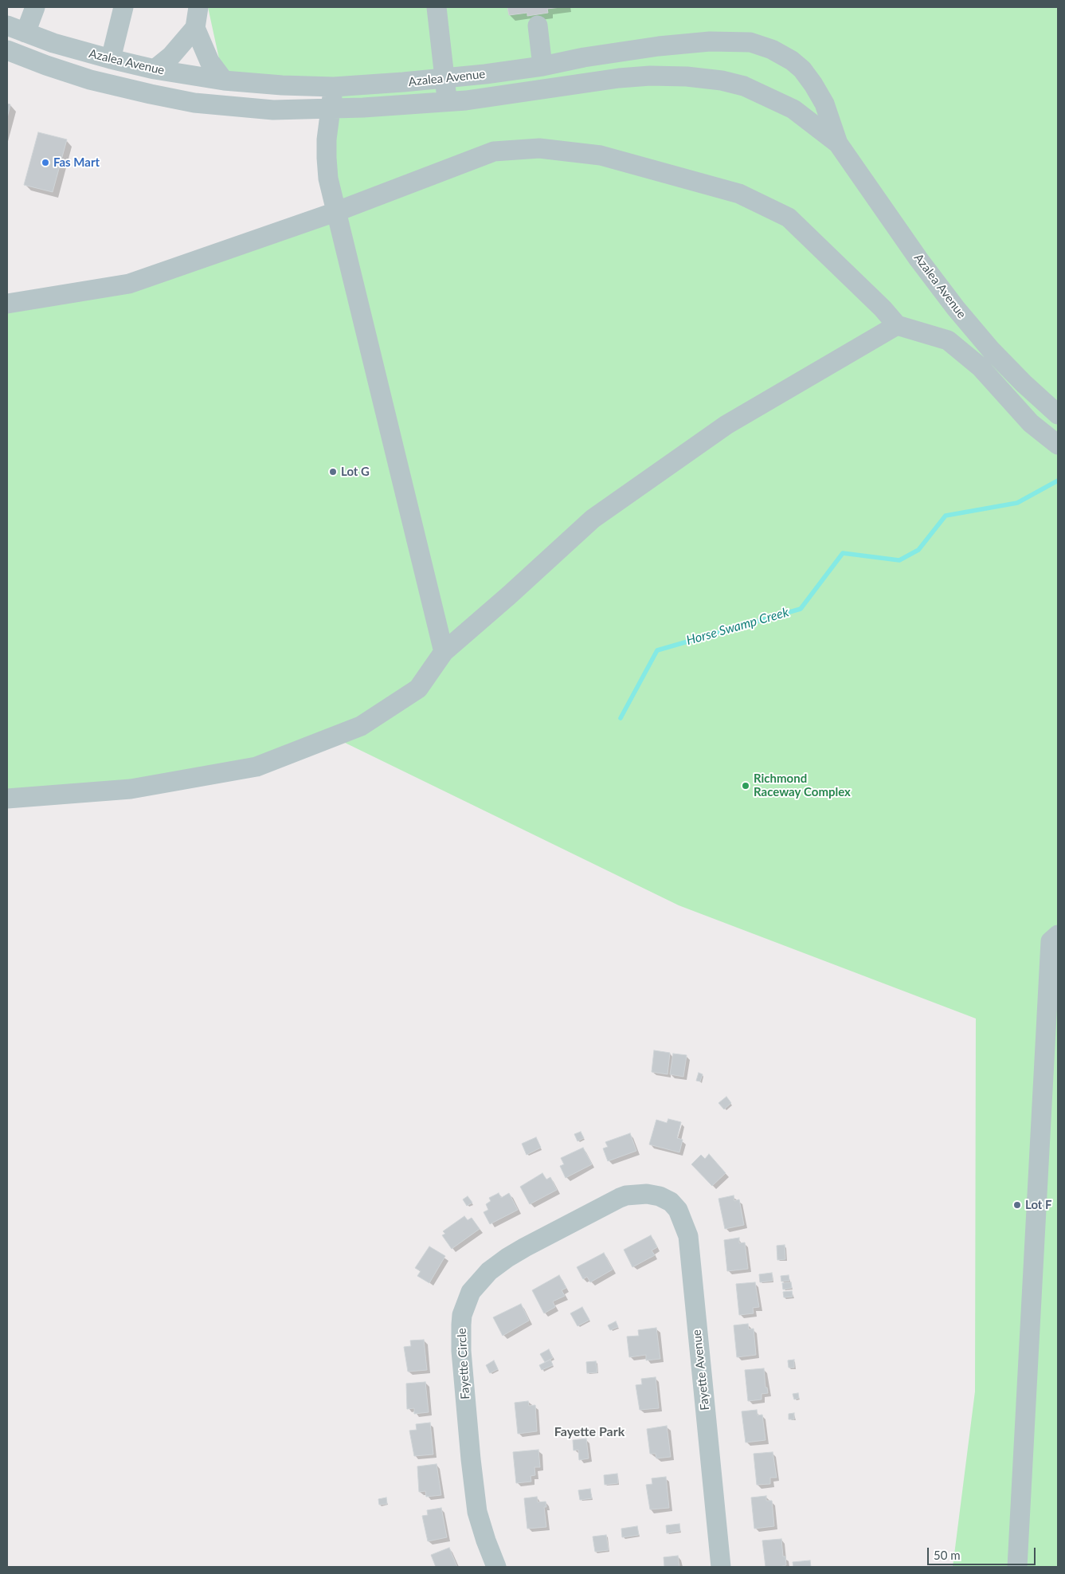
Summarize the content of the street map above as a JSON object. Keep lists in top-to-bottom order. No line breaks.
{"streets":{"street":["Azalea Avenue","Fayette Circle","Fayette Avenue"]},"crossings":[["Fayette Circle","Fayette Avenue"]],"districts":["Fayette Park"],"water":["Horse Swamp Creek"],"places":["Fas Mart","Lot G","Richmond Raceway Complex","Lot F"],"scale_bar":"50 m"}
